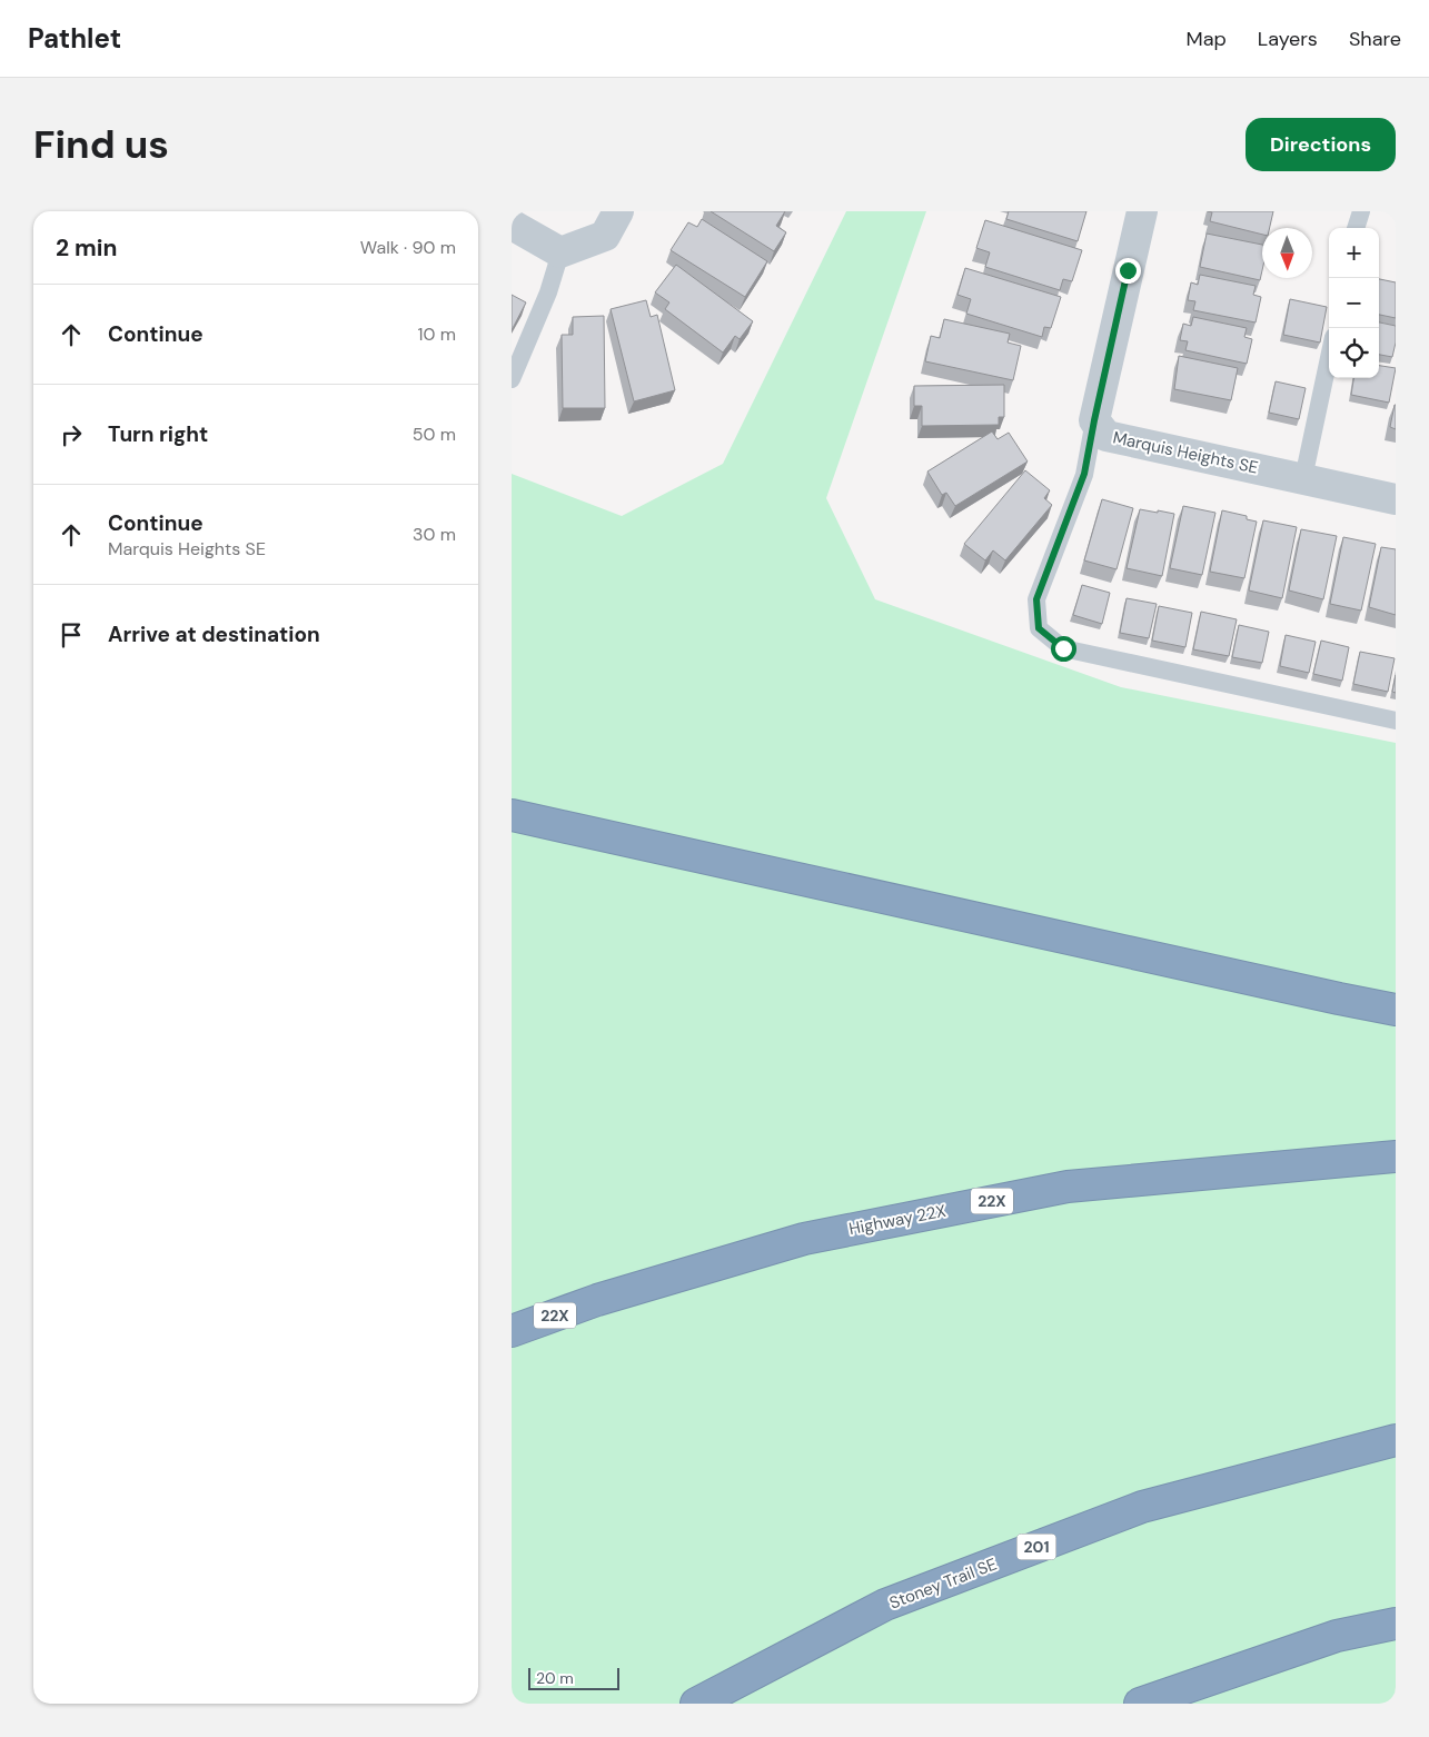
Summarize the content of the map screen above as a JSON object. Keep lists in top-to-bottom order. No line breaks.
{"streets":{"highway":["22X","Highway 22X","201","Stoney Trail SE"],"street":["Marquis Heights SE"]},"scale_bar":"20 m","north":"bottom","page":{"header":"Pathlet","nav":["Map","Layers","Share"],"buttons":"Directions","title":"Find us","heading":["2 min","Walk · 90 m"],"map_buttons":["+","−"],"list":[["Continue","10 m"],["Turn right","50 m"],["Continue","Marquis Heights SE","30 m"],"Arrive at destination"],"scale":"20 m"}}
